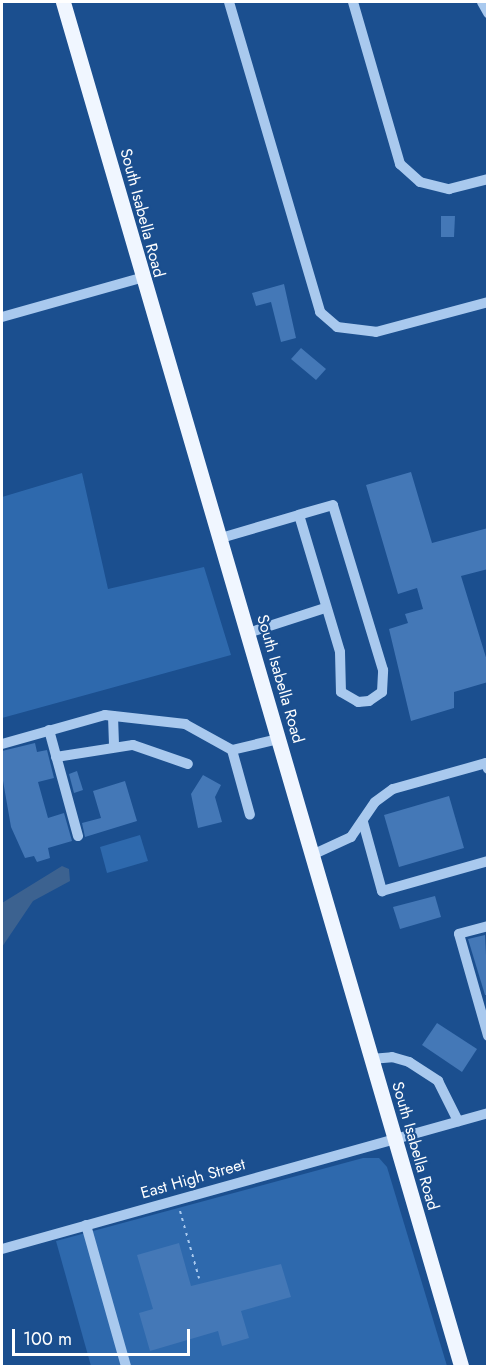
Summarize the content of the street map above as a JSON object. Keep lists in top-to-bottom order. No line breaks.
{"streets":{"main road":["South Isabella Road"],"street":["East High Street"]},"crossings":[["South Isabella Road","East High Street"]],"scale_bar":"100 m"}
